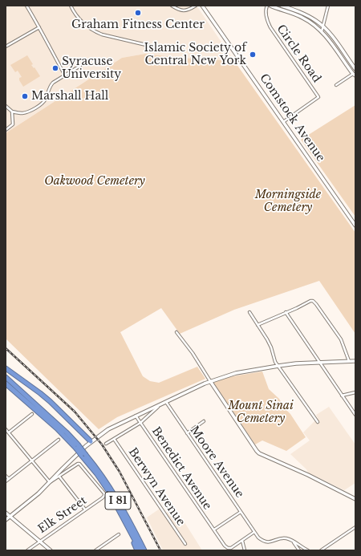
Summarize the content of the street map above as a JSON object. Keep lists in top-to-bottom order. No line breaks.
{"streets":{"highway":["I 81"],"street":["Circle Road","Comstock Avenue","Moore Avenue","Benedict Avenue","Berwyn Avenue","Elk Street"]},"crossings":[["Circle Road","Comstock Avenue"]],"parks":["Oakwood Cemetery","Morningside Cemetery","Mount Sinai Cemetery"],"places":["Graham Fitness Center","Islamic Society of Central New York","Syracuse University","Marshall Hall"]}
